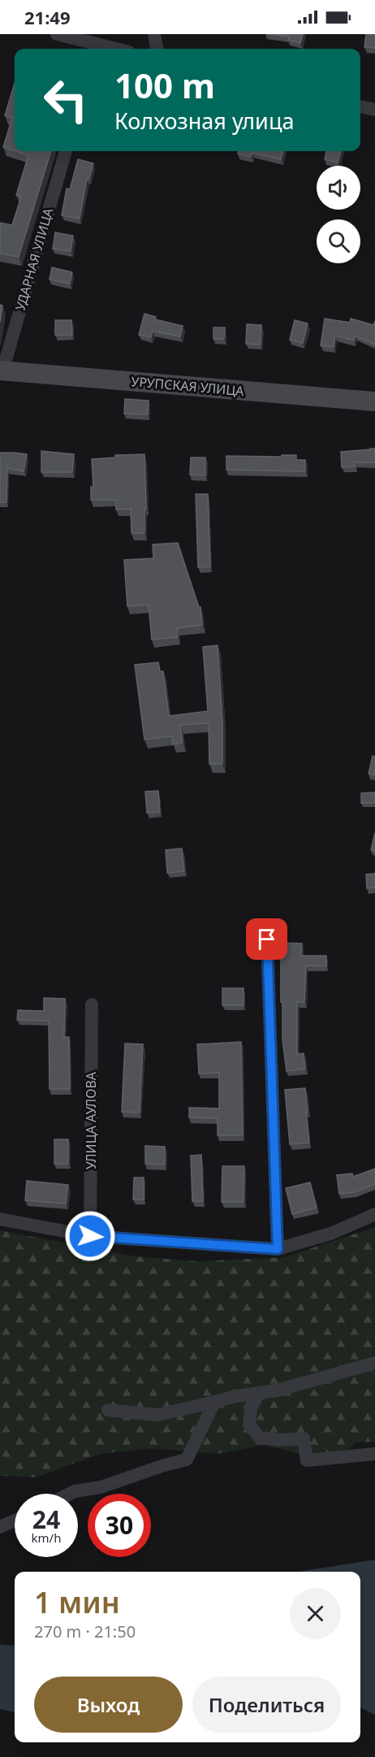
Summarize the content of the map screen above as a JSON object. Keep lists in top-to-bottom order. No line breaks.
{"streets":{"street":["УДАРНАЯ УЛИЦА","УРУПСКАЯ УЛИЦА","УЛИЦА АУЛОВА"]},"crossings":[["УДАРНАЯ УЛИЦА","УРУПСКАЯ УЛИЦА"]],"page":{"status":"21:49","turn":["100 m","Колхозная улица"],"speed":"24 km/h","limit":"30","heading":["1 мин","270 m · 21:50"],"buttons":["Выход","Поделиться"]}}
